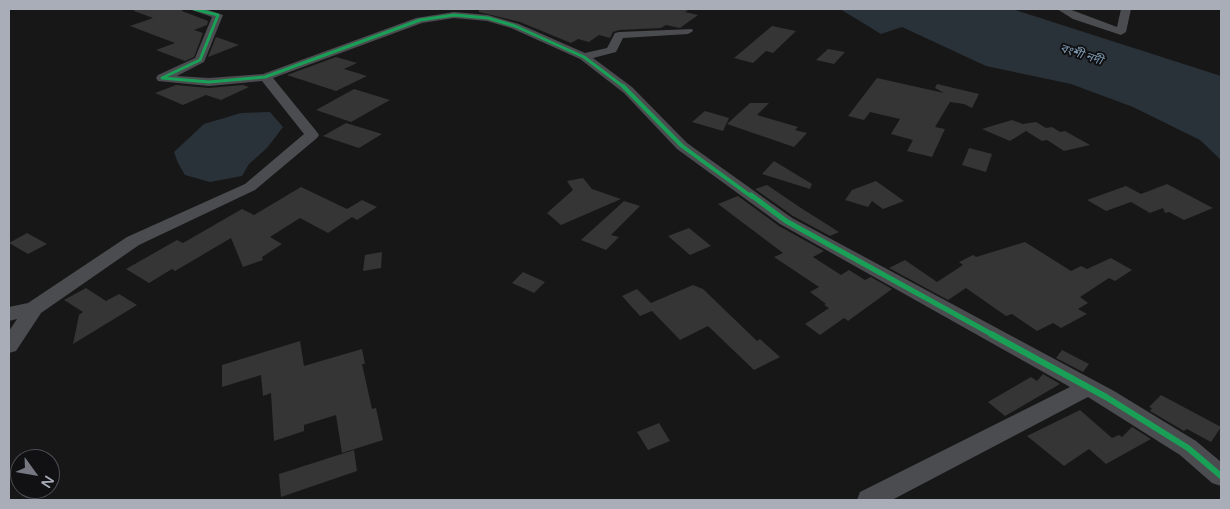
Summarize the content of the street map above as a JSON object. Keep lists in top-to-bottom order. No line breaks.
{"water":["বংশী নদী"],"north":"bottom right"}
